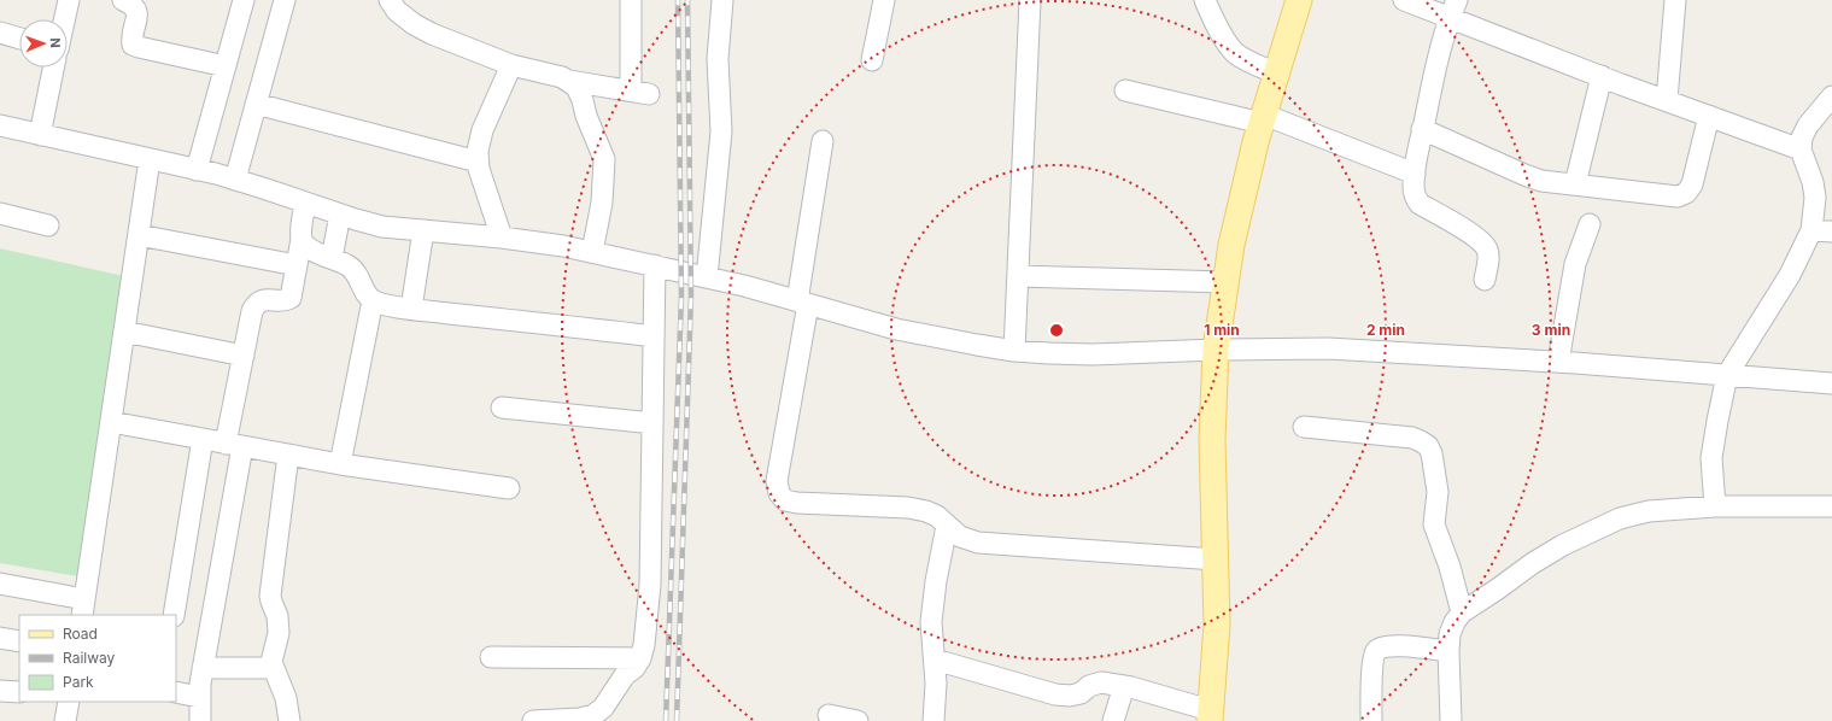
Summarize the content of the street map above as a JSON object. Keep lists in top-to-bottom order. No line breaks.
{"legend":["Road","Railway","Park"],"north":"right","rings":["1 min","2 min","3 min"]}
